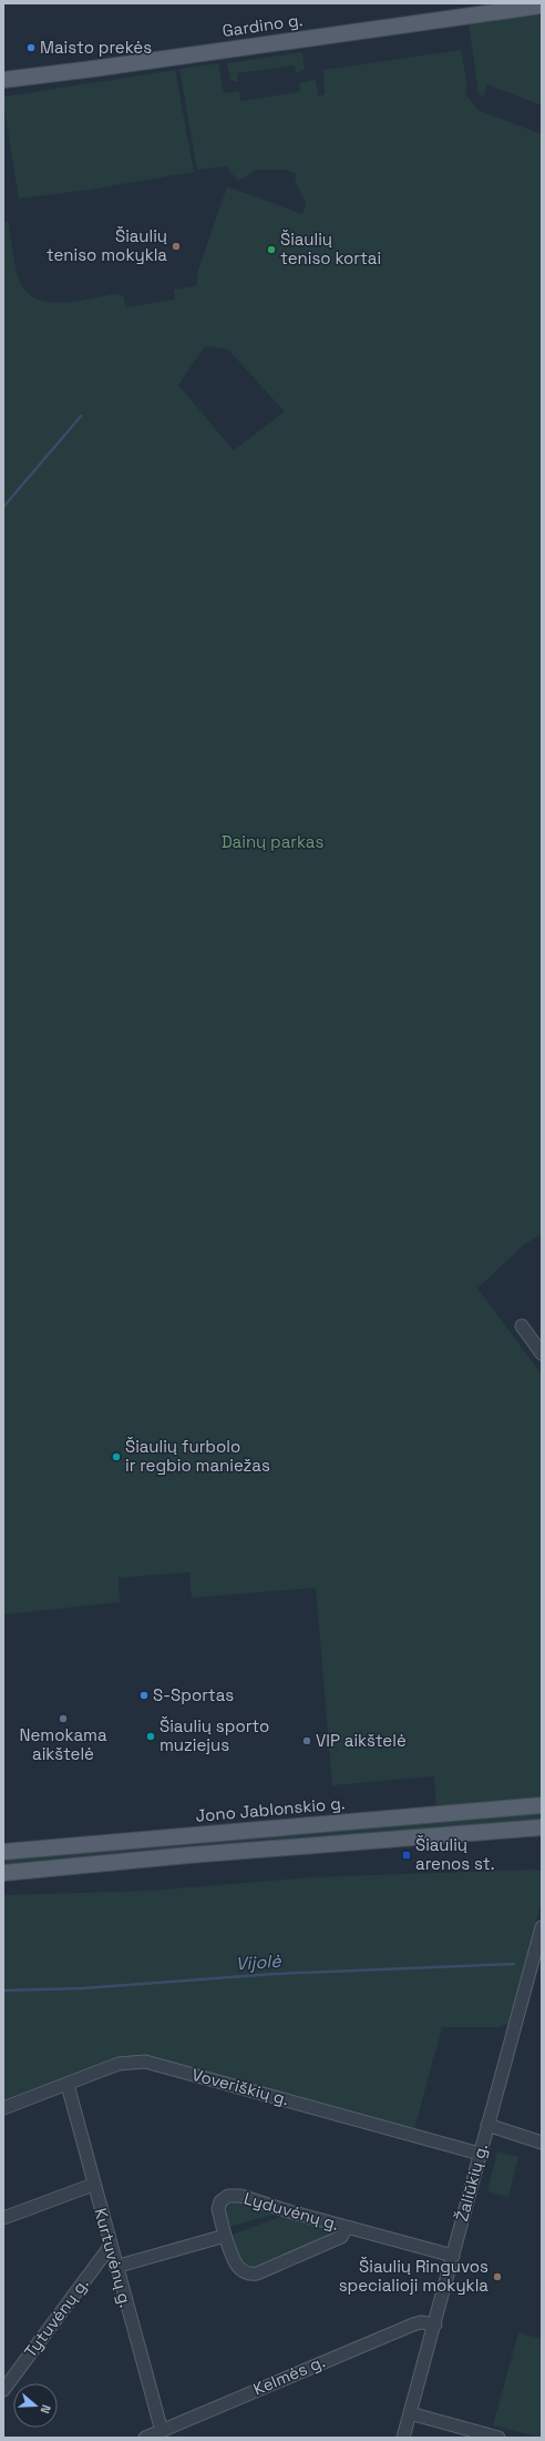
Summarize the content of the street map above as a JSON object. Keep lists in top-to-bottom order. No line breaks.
{"streets":{"main road":["Gardino g.","Jono Jablonskio g."],"street":["Voveriškių g.","Žaliūkių g.","Lyduvėnų g.","Kurtuvėnų g.","Tytuvėnų g.","Kelmės g."]},"crossings":[["Voveriškių g.","Žaliūkių g."],["Voveriškių g.","Kurtuvėnų g."],["Žaliūkių g.","Lyduvėnų g."],["Žaliūkių g.","Kelmės g."],["Kurtuvėnų g.","Tytuvėnų g."],["Kurtuvėnų g.","Kelmės g."]],"water":["Vijolė"],"parks":["Dainų parkas"],"places":{"other":["Maisto prekės","Šiaulių teniso mokykla","Šiaulių teniso kortai","Šiaulių furbolo ir regbio maniežas","S-Sportas","Nemokama aikštelė","Šiaulių sporto muziejus","VIP aikštelė","Šiaulių Ringuvos specialioji mokykla"],"transit":["Šiaulių arenos st."]},"north":"right"}
